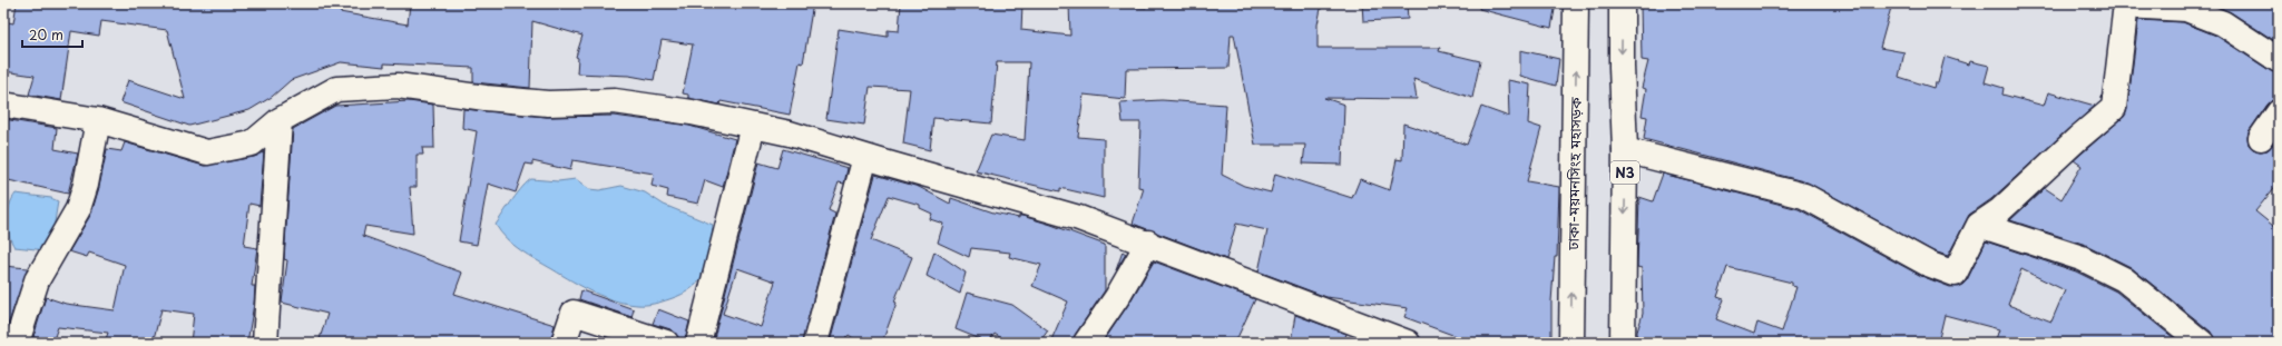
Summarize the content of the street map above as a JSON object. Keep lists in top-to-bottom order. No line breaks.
{"streets":{"main road":["N3","ঢাকা-ময়মনসিংহ মহাসড়ক"]},"scale_bar":"20 m"}
